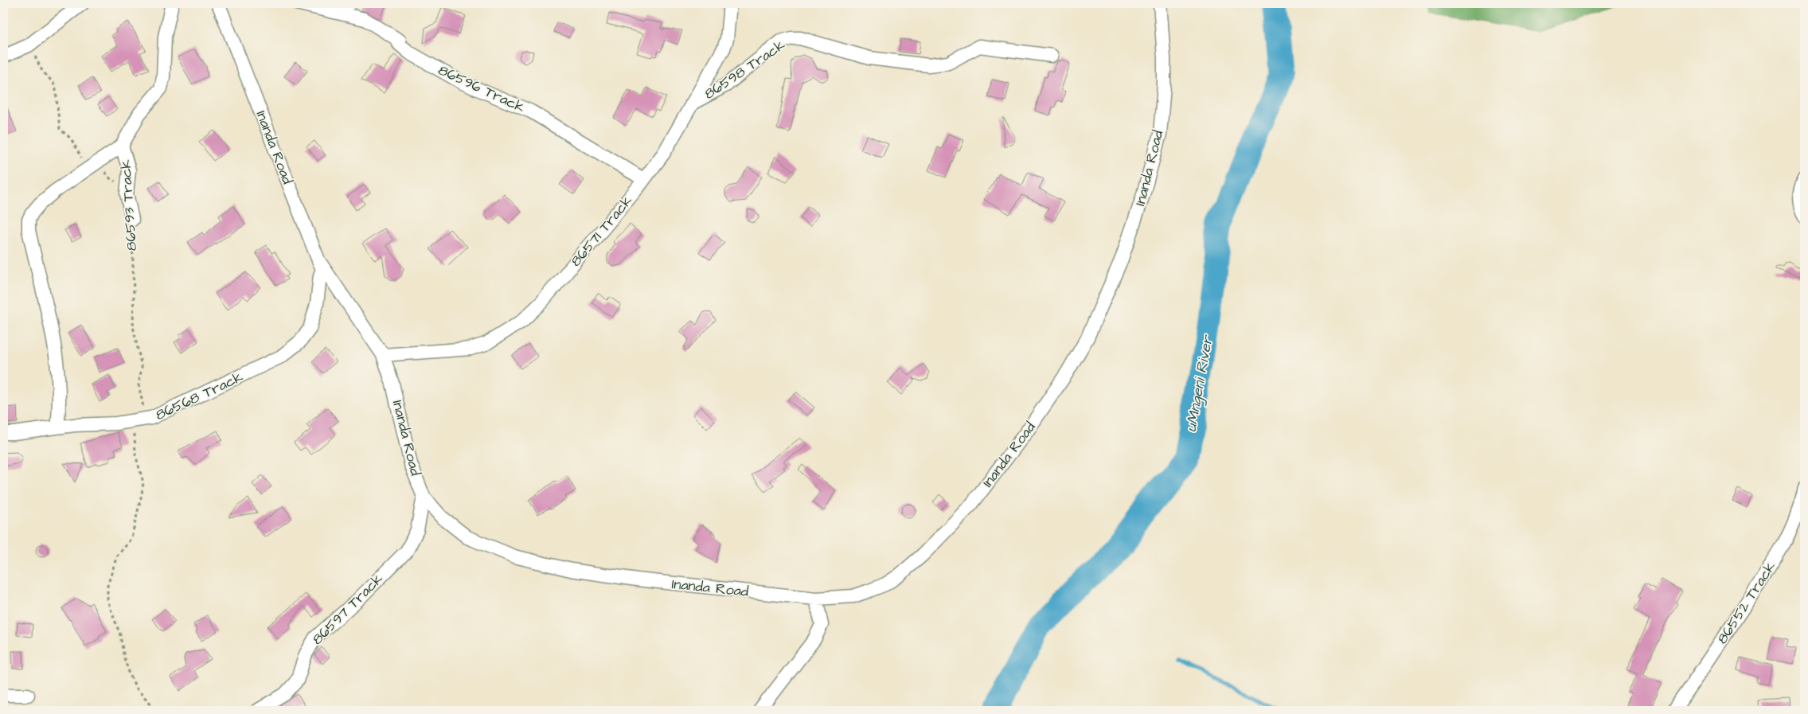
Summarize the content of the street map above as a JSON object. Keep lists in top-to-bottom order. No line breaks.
{"streets":{"street":["86598 Track","86596 Track","Inanda Road","86593 Track","86571 Track","86568 Track","86552 Track","86597 Track"]},"crossings":[["86598 Track","86571 Track"],["86596 Track","86571 Track"],["Inanda Road","86571 Track"],["Inanda Road","86568 Track"],["Inanda Road","86597 Track"],["86593 Track","86568 Track"]],"water":["uMngeni River"]}
